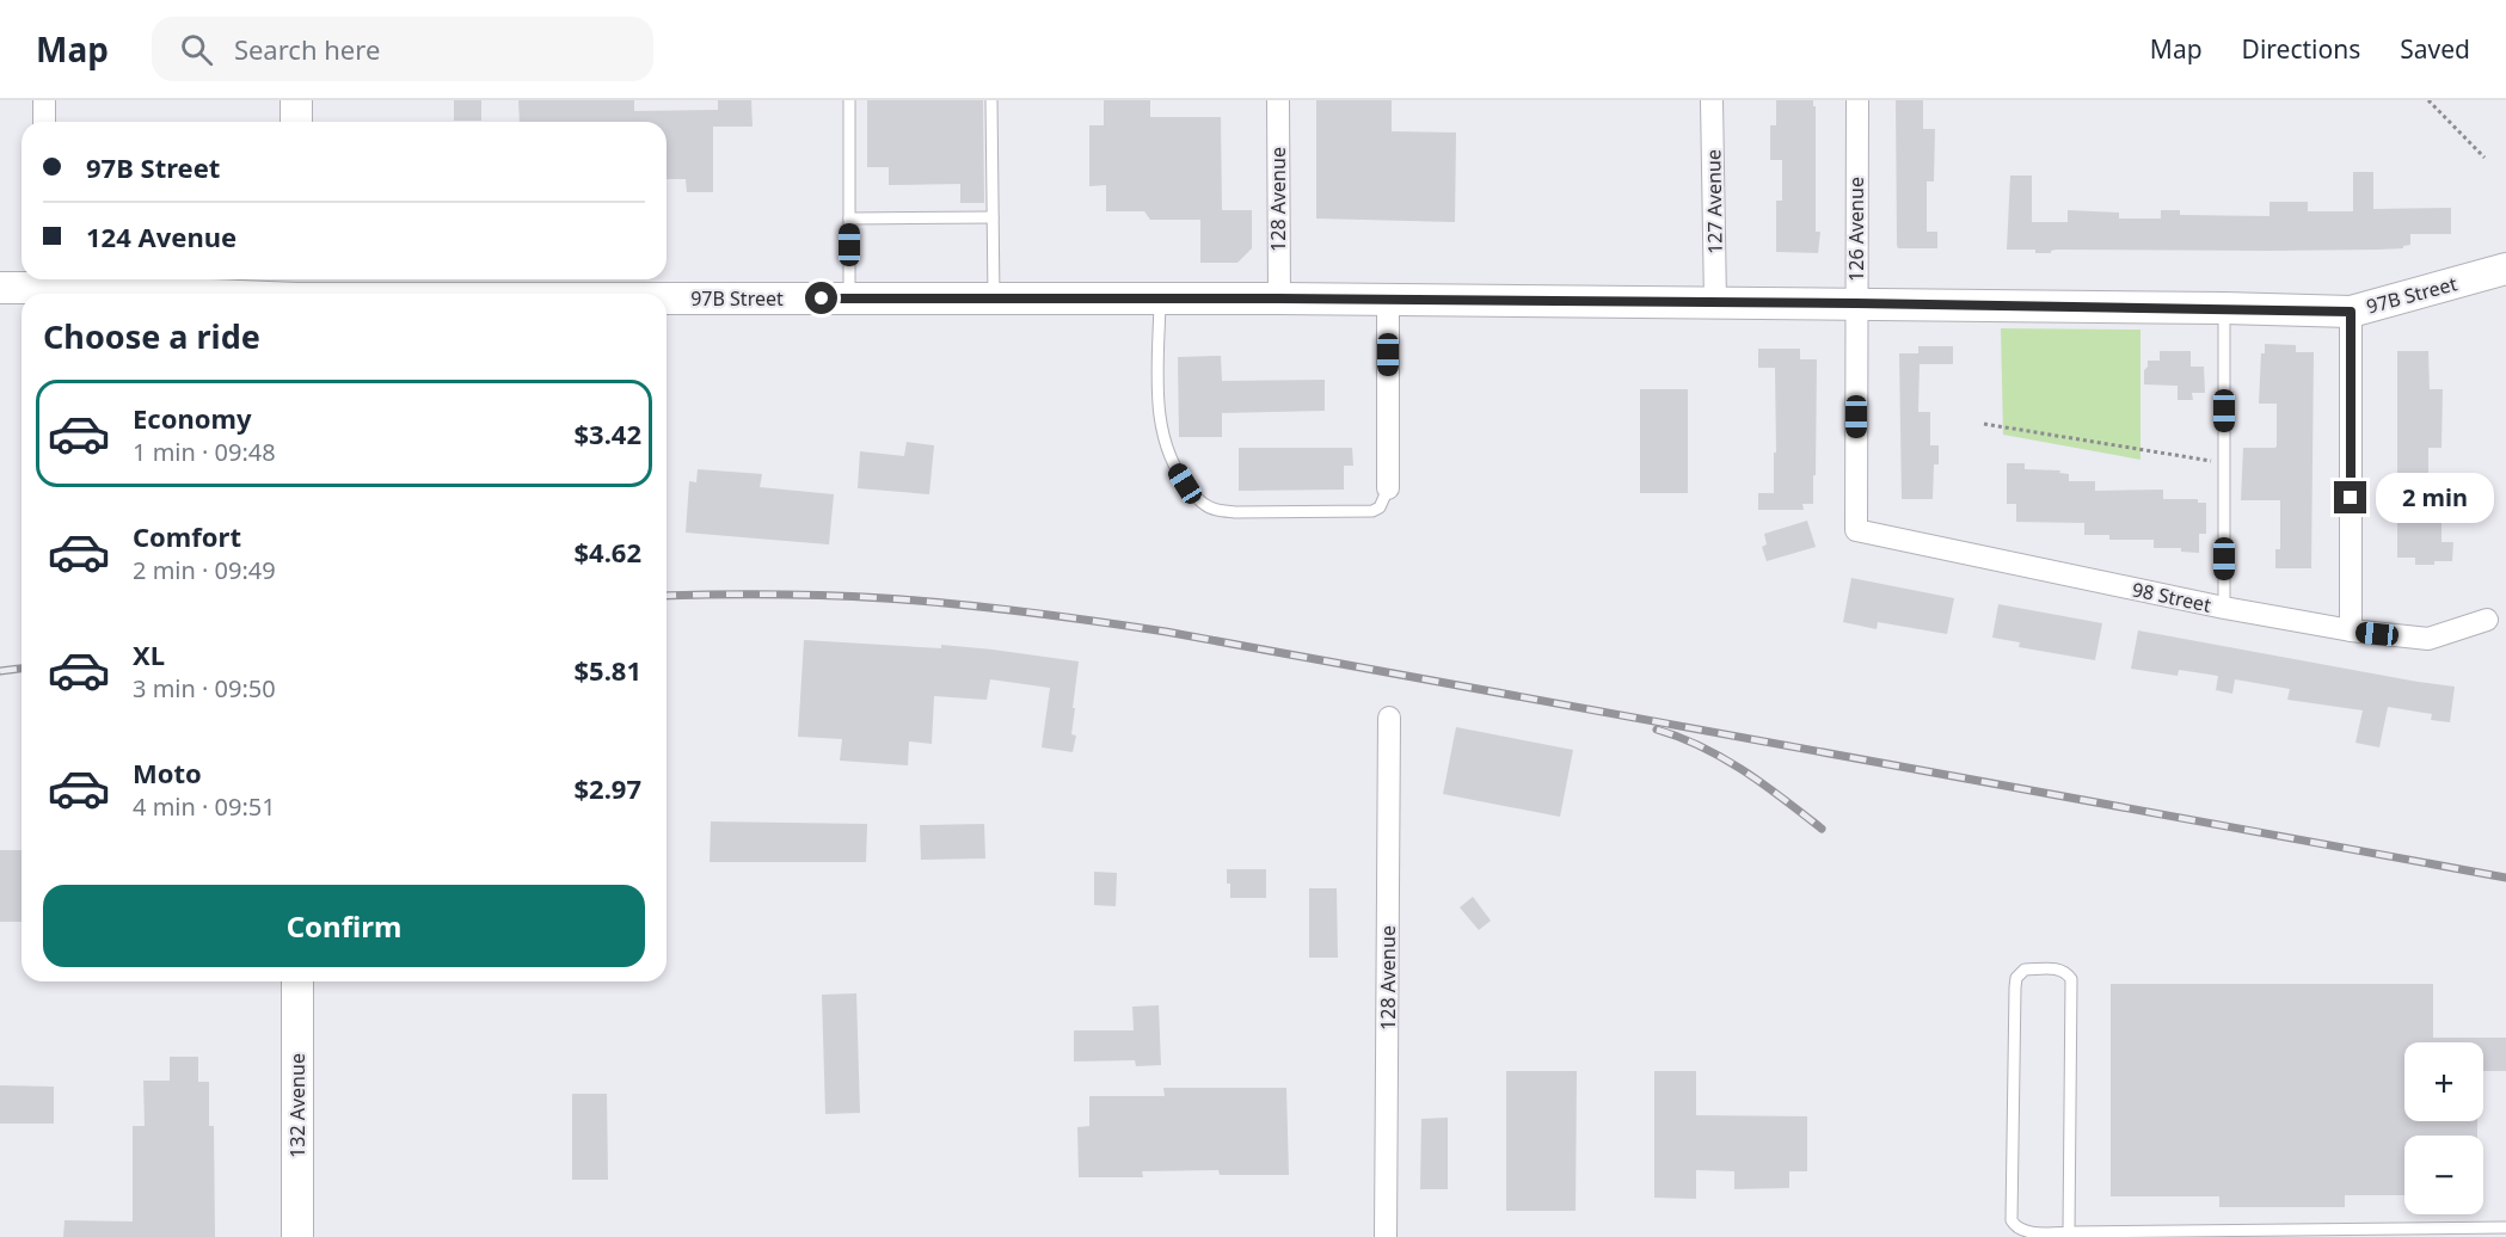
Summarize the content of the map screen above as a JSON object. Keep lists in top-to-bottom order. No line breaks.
{"streets":{"street":["128 Avenue","127 Avenue","126 Avenue","97B Street","98 Street","132 Avenue"]},"crossings":[["128 Avenue","97B Street"],["127 Avenue","97B Street"],["126 Avenue","97B Street"],["126 Avenue","98 Street"]],"page":{"header":"Map","search":"Search here","nav":["Map","Directions","Saved"],"banner":["97B Street","124 Avenue"],"heading":"Choose a ride","list":[{"name":"Economy","note":"1 min · 09:48","value":"$3.42"},{"name":"Comfort","note":"2 min · 09:49","value":"$4.62"},{"name":"XL","note":"3 min · 09:50","value":"$5.81"},{"name":"Moto","note":"4 min · 09:51","value":"$2.97"}],"bubble":"2 min","buttons":"Confirm","map_buttons":["+","−"]}}
